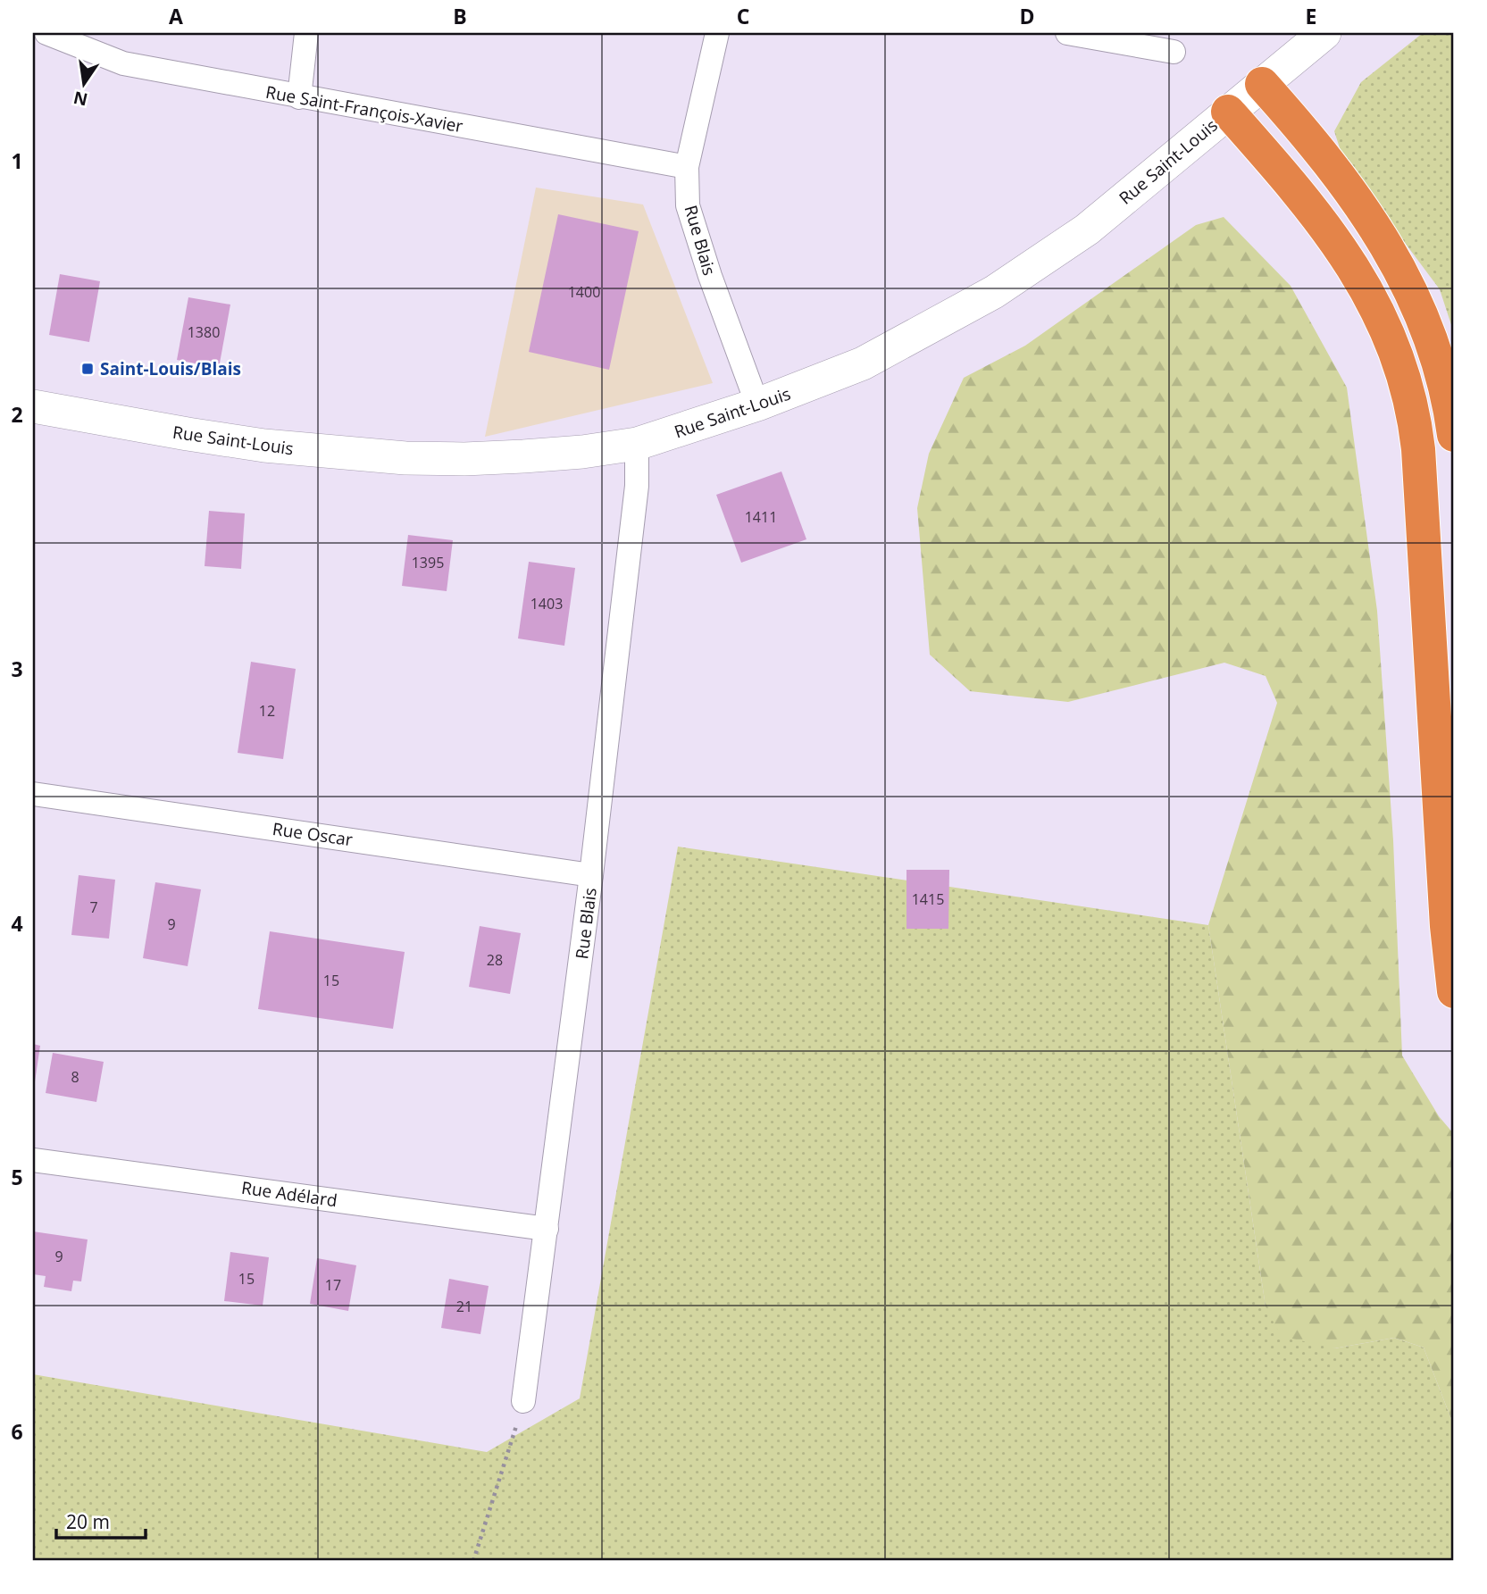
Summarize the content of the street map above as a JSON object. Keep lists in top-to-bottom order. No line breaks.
{"streets":{"main road":["Rue Saint-Louis"],"street":["Rue Saint-François-Xavier","Rue Blais","Rue Oscar","Rue Adélard"]},"crossings":[["Rue Saint-François-Xavier","Rue Blais"],["Rue Saint-Louis","Rue Blais"],["Rue Blais","Rue Oscar"],["Rue Blais","Rue Adélard"]],"places":{"transit":["Saint-Louis/Blais"]},"house_numbers":["1400","1380","1411","1395","1403","12","1415","7","9","28","15","8","9","15","17","21"],"scale_bar":"20 m","north":"bottom","grid":{"columns":["A","B","C","D","E"],"rows":["1","2","3","4","5","6"]}}
